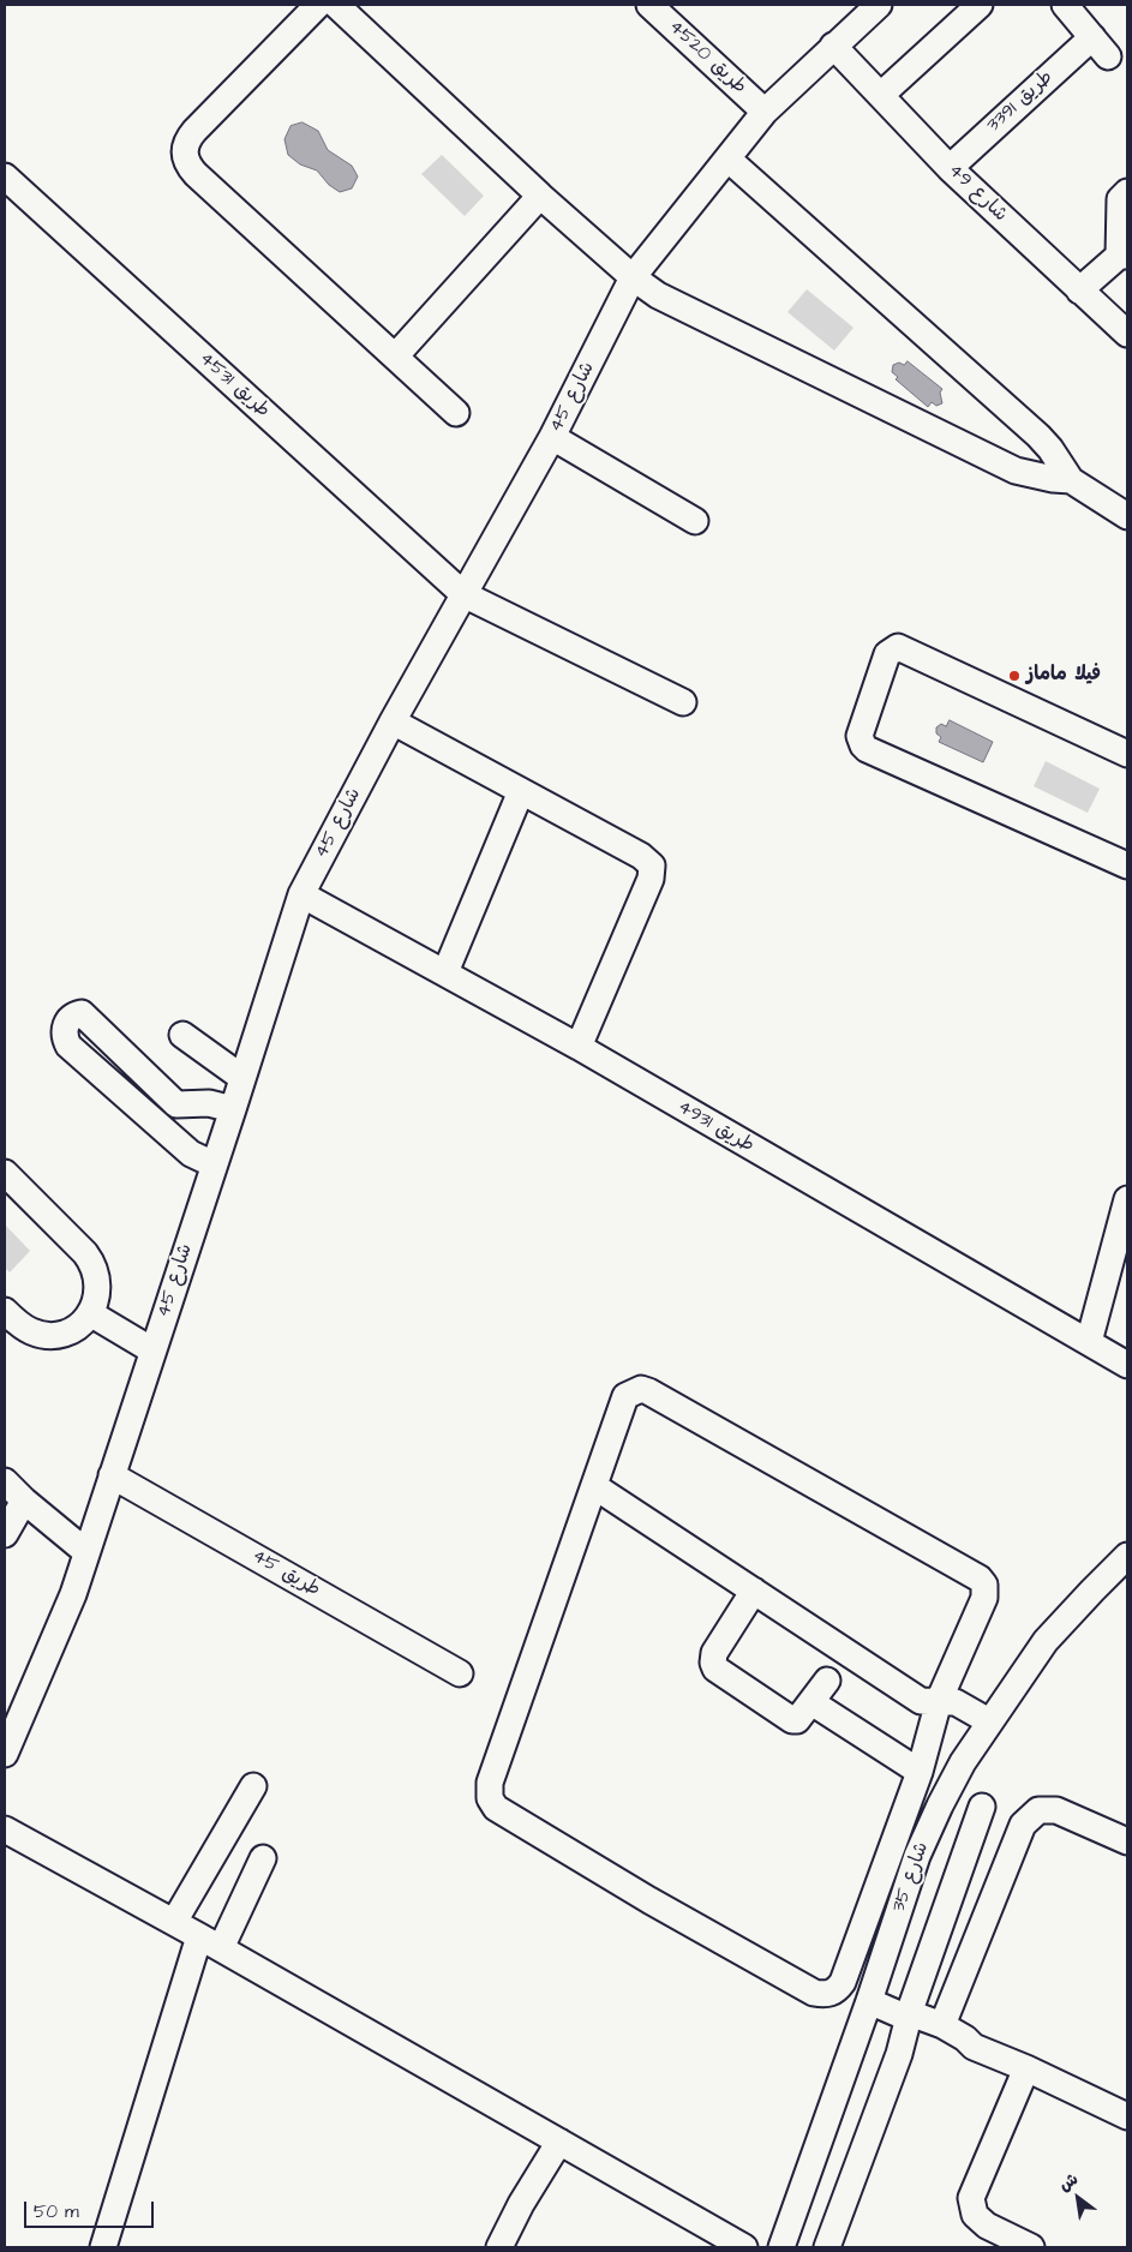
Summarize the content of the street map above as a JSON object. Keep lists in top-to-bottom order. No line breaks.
{"streets":{"street":["طريق 4520","طريق 3391","شارع 49","طريق 4531","شارع 45","طريق 4931","طريق 45","شارع 35"]},"crossings":[["طريق 4520","شارع 45"],["طريق 3391","شارع 49"],["شارع 49","شارع 45"],["طريق 4531","شارع 45"],["شارع 45","طريق 4931"],["شارع 45","طريق 45"]],"places":["فيلا ماماز"],"scale_bar":"50 m","north":"top left"}
